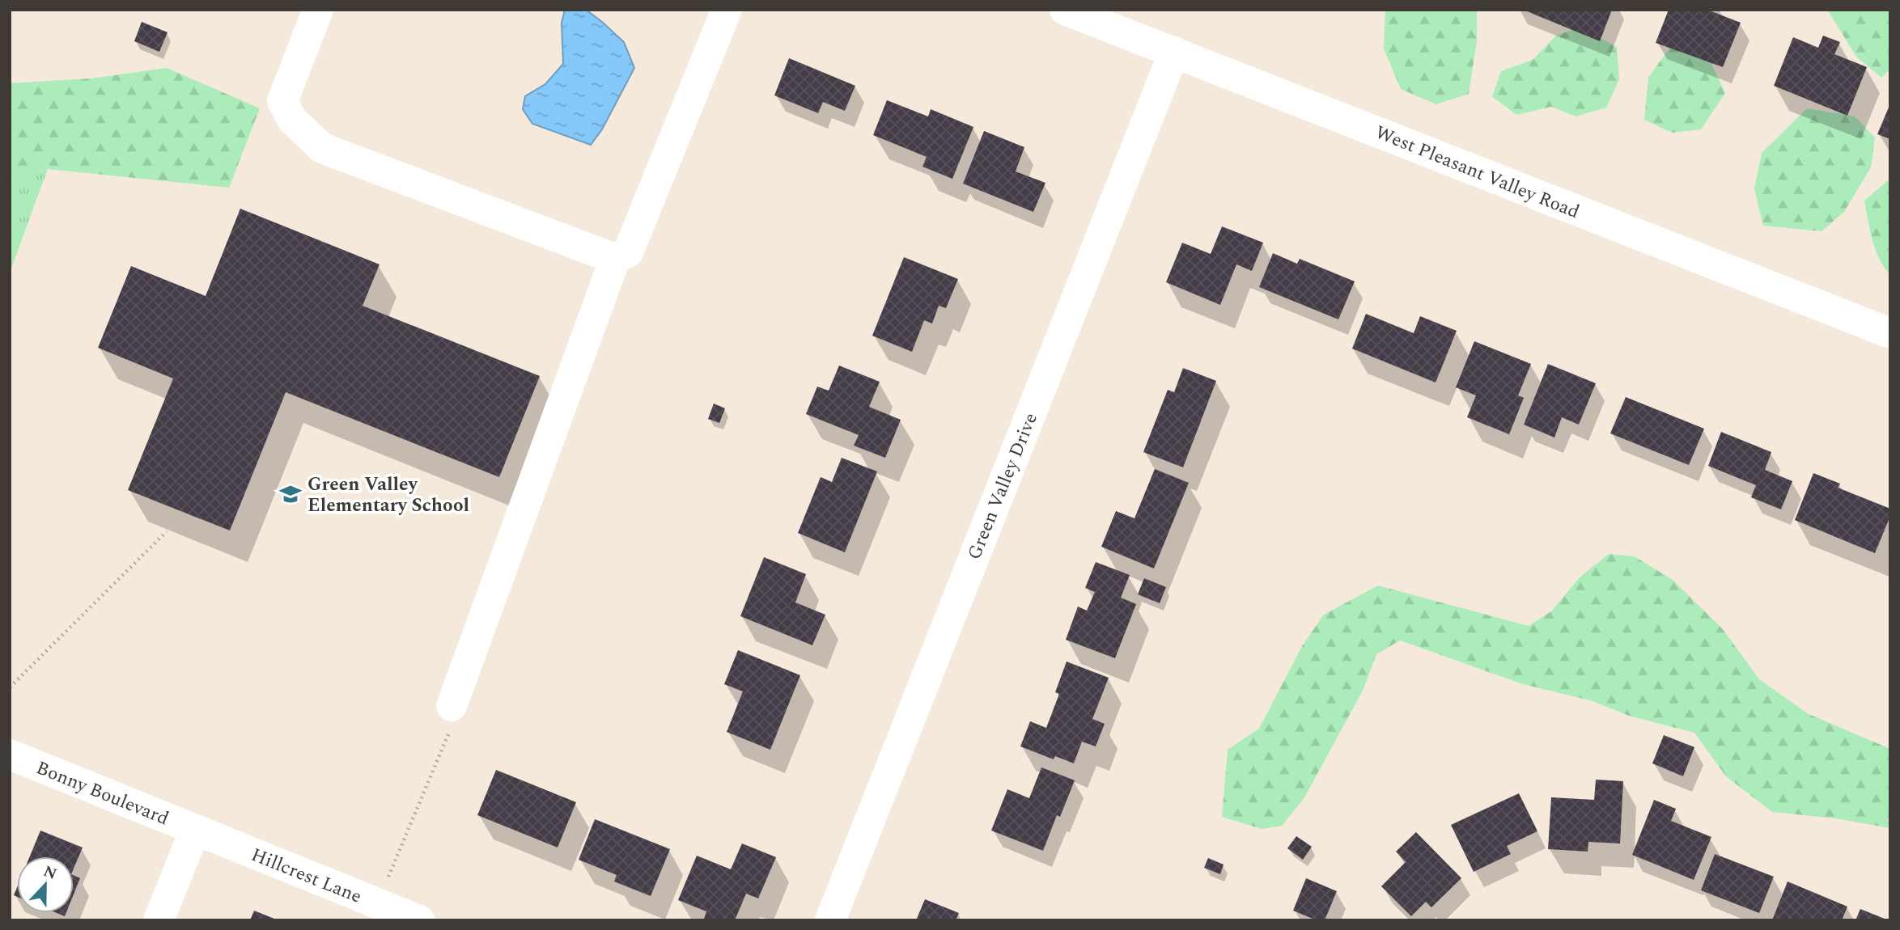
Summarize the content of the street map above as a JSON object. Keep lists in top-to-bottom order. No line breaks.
{"streets":{"street":["West Pleasant Valley Road","Green Valley Drive","Bonny Boulevard","Hillcrest Lane"]},"crossings":[["West Pleasant Valley Road","Green Valley Drive"],["Bonny Boulevard","Hillcrest Lane"]],"places":{"school or university":["Green Valley Elementary School"]},"north":"top"}
